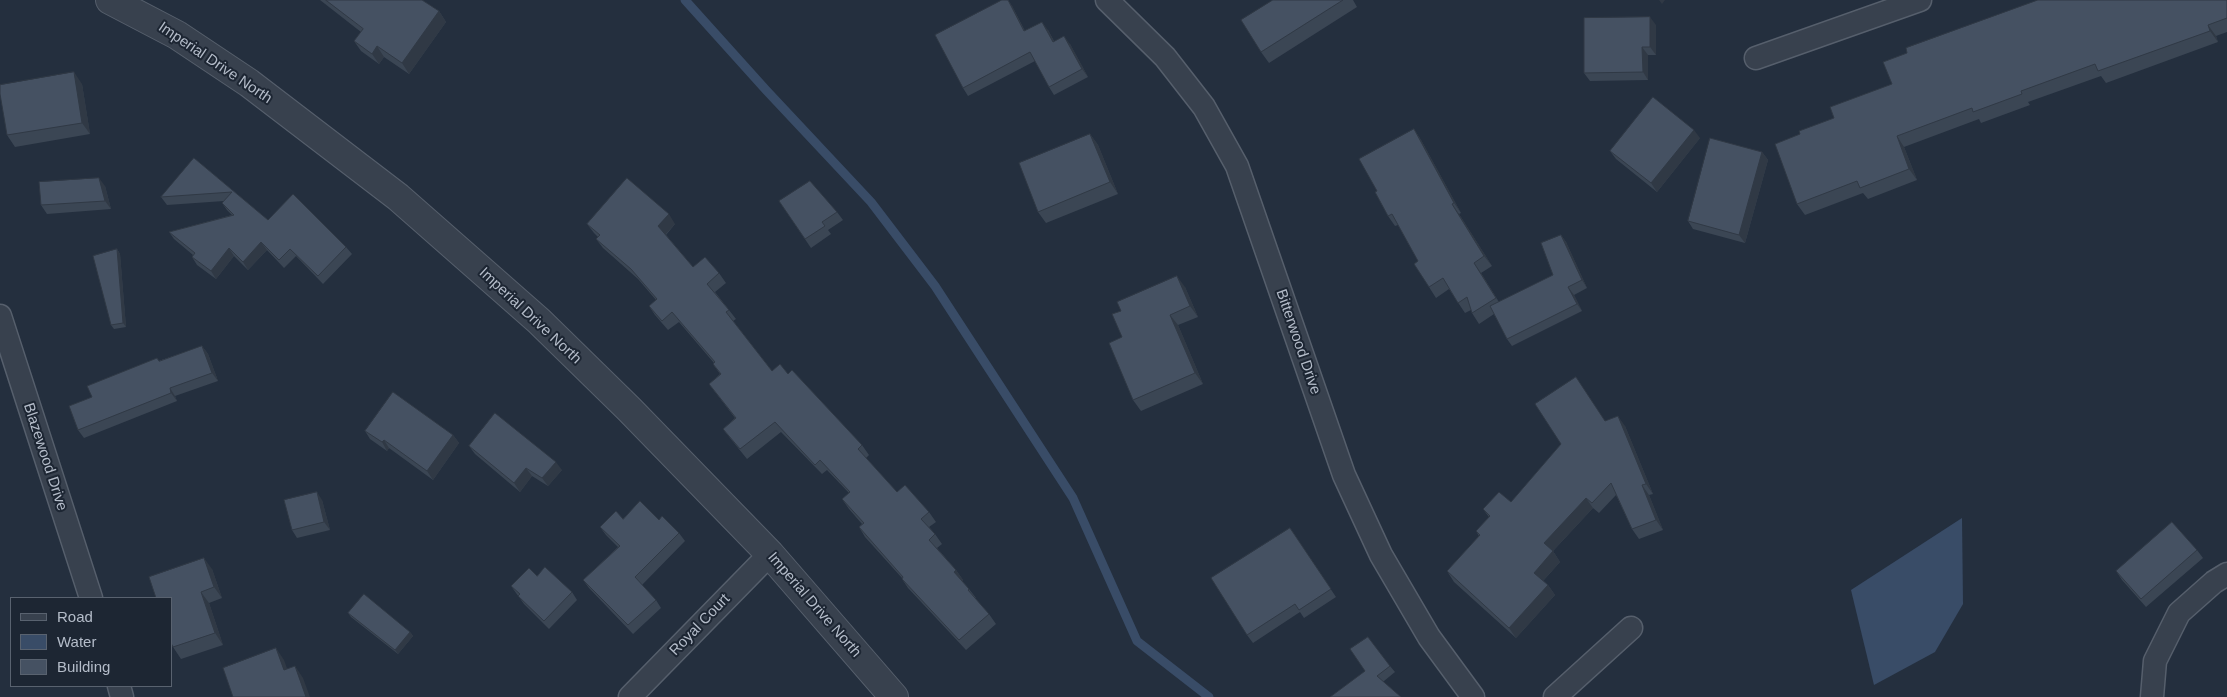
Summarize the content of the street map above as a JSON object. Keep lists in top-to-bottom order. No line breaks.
{"streets":{"street":["Imperial Drive North","Bitterwood Drive","Blazewood Drive","Royal Court"]},"crossings":[["Imperial Drive North","Royal Court"]],"legend":["Road","Water","Building"]}
